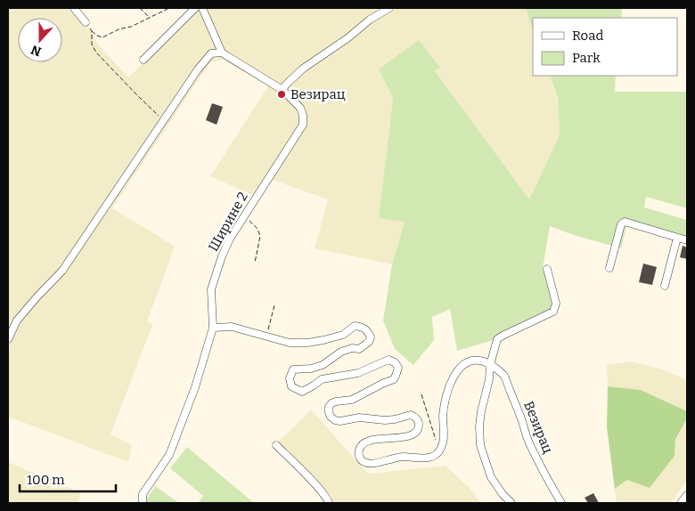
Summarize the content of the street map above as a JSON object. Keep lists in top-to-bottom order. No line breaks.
{"streets":{"street":["Ширине 2","Везирац"]},"places":["Везирац"],"legend":["Road","Park"],"scale_bar":"100 m","north":"bottom"}
